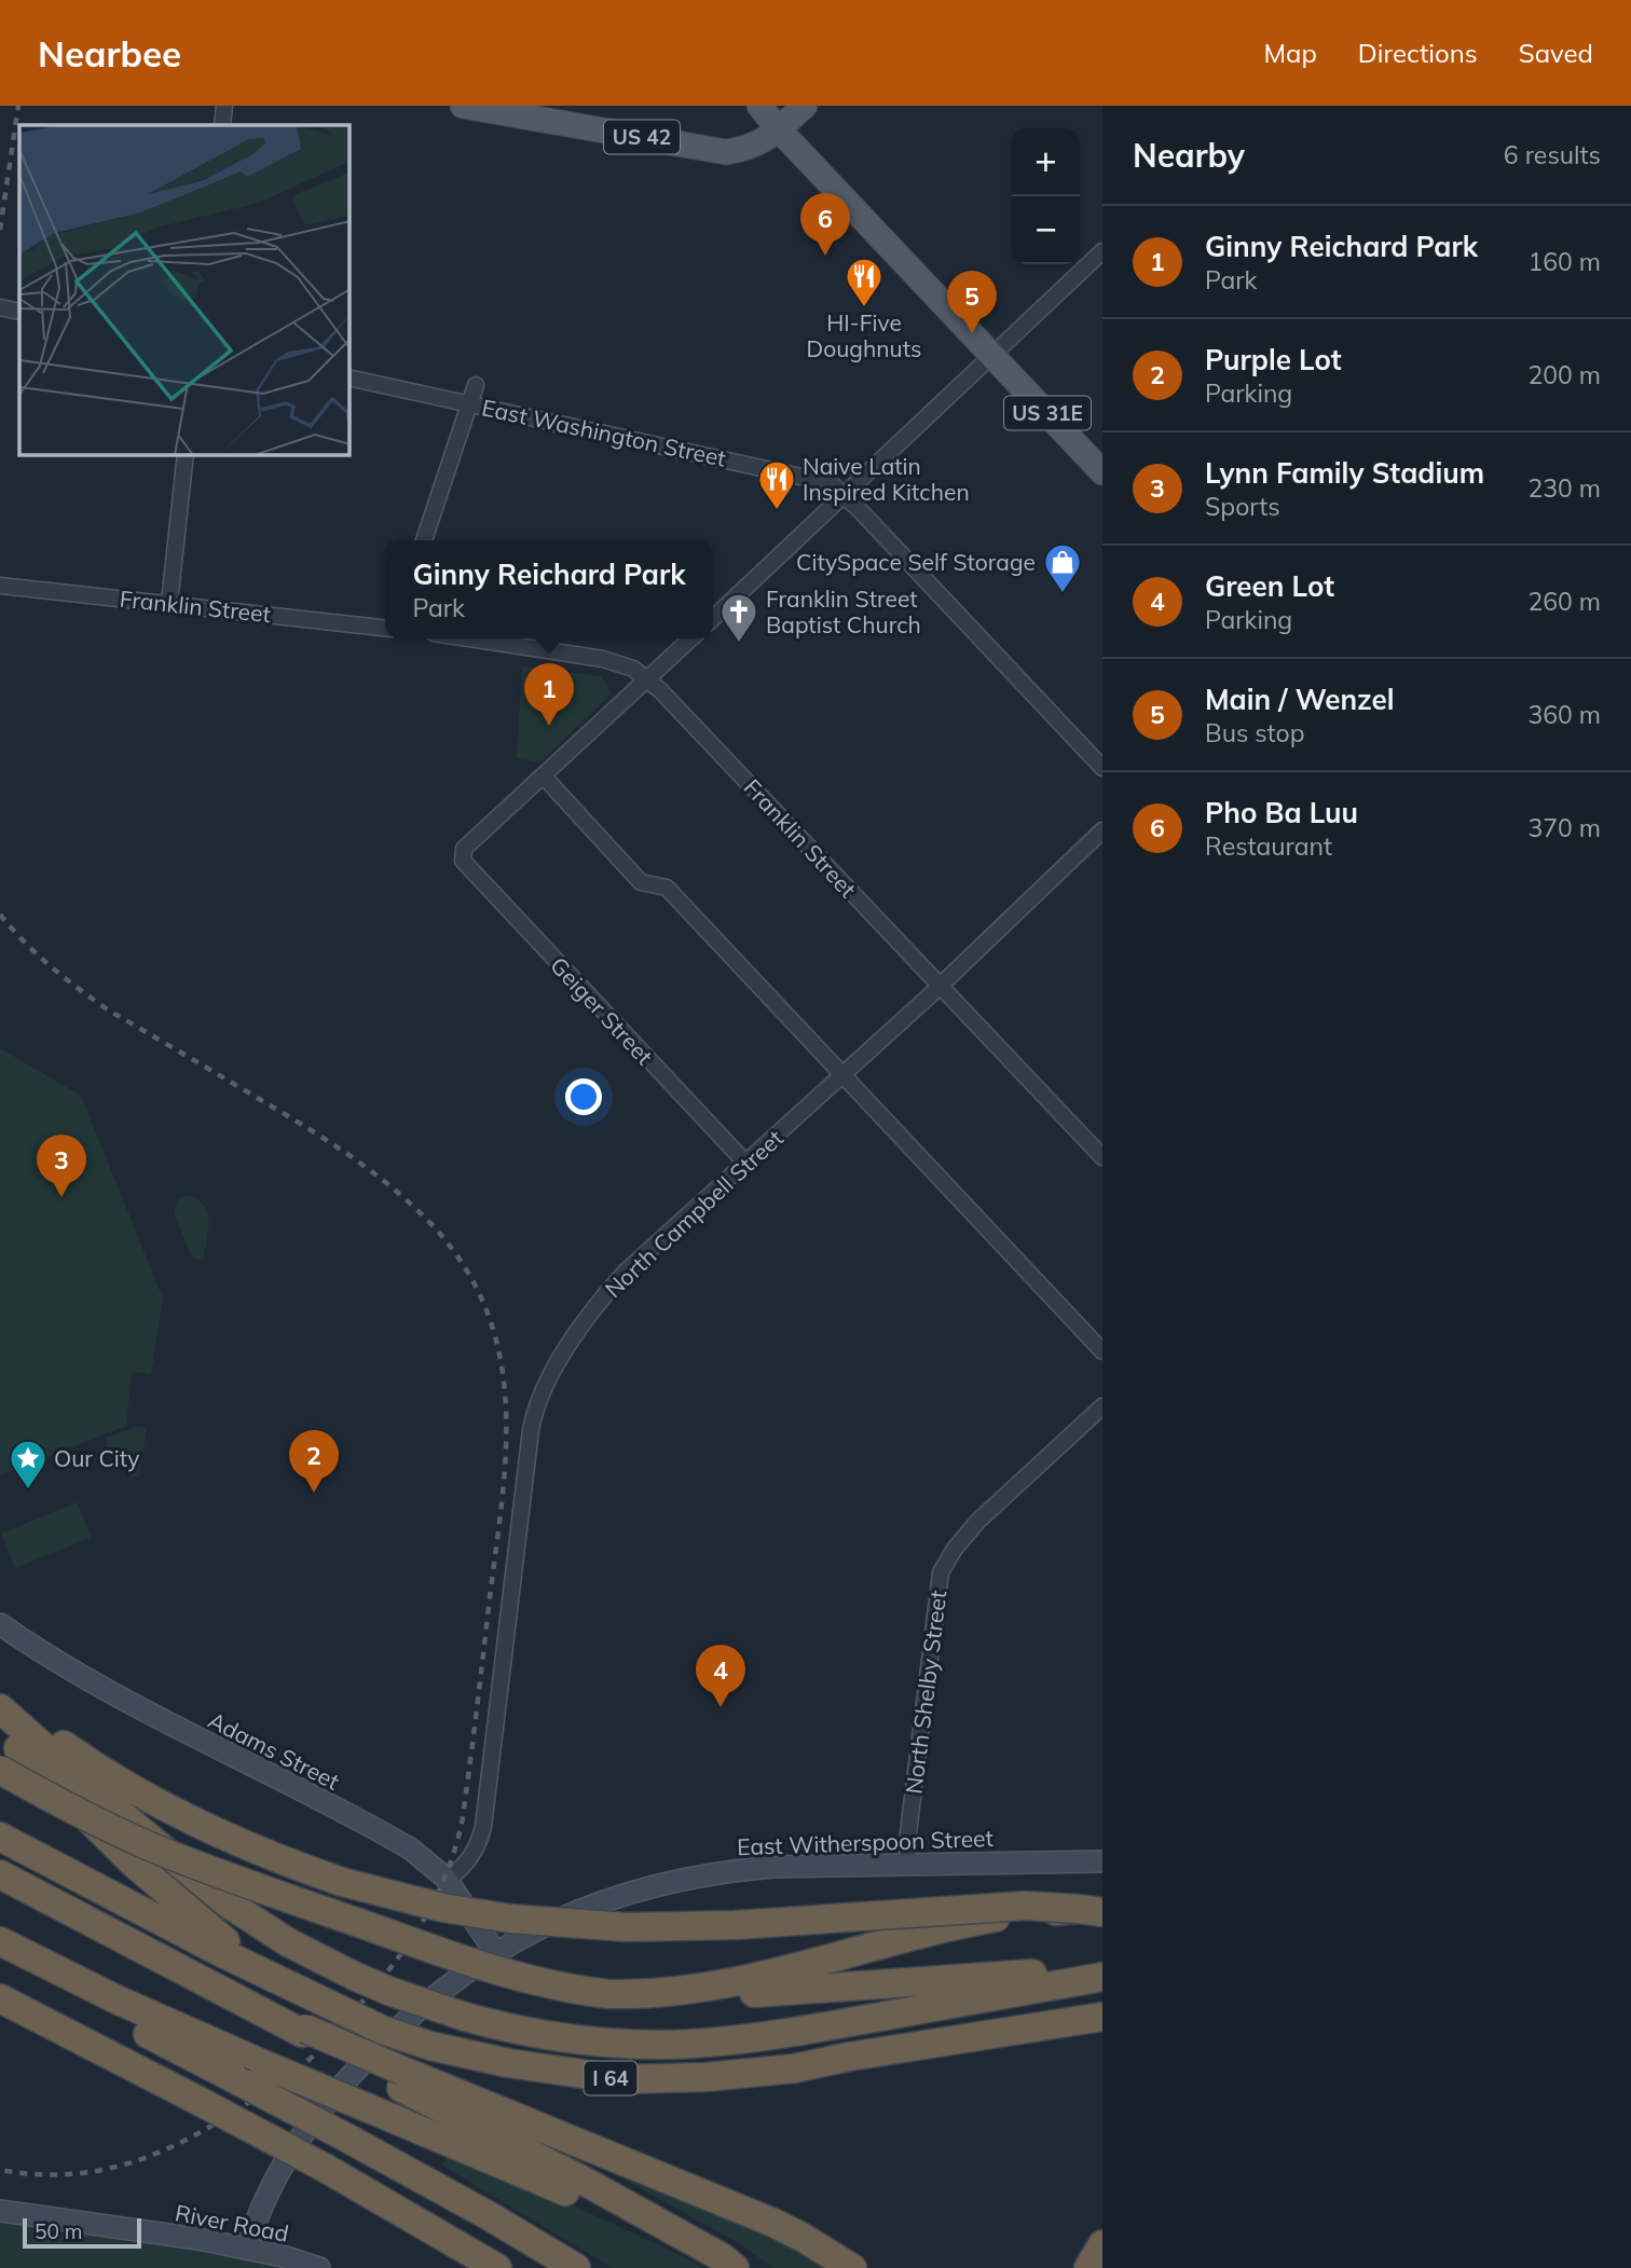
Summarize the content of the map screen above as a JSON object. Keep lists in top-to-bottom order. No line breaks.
{"streets":{"highway":["I 64"],"main road":["US 42","US 31E"],"street":["East Washington Street","Franklin Street","Geiger Street","North Campbell Street","North Shelby Street","Adams Street","East Witherspoon Street","River Road"]},"crossings":[["US 42","US 31E"],["Franklin Street","North Campbell Street"],["Geiger Street","North Campbell Street"],["North Campbell Street","Adams Street"],["North Shelby Street","East Witherspoon Street"],["Adams Street","East Witherspoon Street"],["East Witherspoon Street","River Road"]],"places":{"restaurant":["HI-Five Doughnuts","Naive Latin Inspired Kitchen"],"shop":["CitySpace Self Storage"],"church":["Franklin Street Baptist Church"],"place":["Our City"]},"scale_bar":"50 m","page":{"header":"Nearbee","nav":["Map","Directions","Saved"],"heading":["Nearby","6 results"],"map_buttons":["+","−"],"pins":["6","5","1","3","2","4"],"list":[{"mark":"1","name":"Ginny Reichard Park","note":"Park","value":"160 m"},{"mark":"2","name":"Purple Lot","note":"Parking","value":"200 m"},{"mark":"3","name":"Lynn Family Stadium","note":"Sports","value":"230 m"},{"mark":"4","name":"Green Lot","note":"Parking","value":"260 m"},{"mark":"5","name":"Main / Wenzel","note":"Bus stop","value":"360 m"},{"mark":"6","name":"Pho Ba Luu","note":"Restaurant","value":"370 m"}],"popup":["Ginny Reichard Park","Park"],"scale":"50 m"}}
